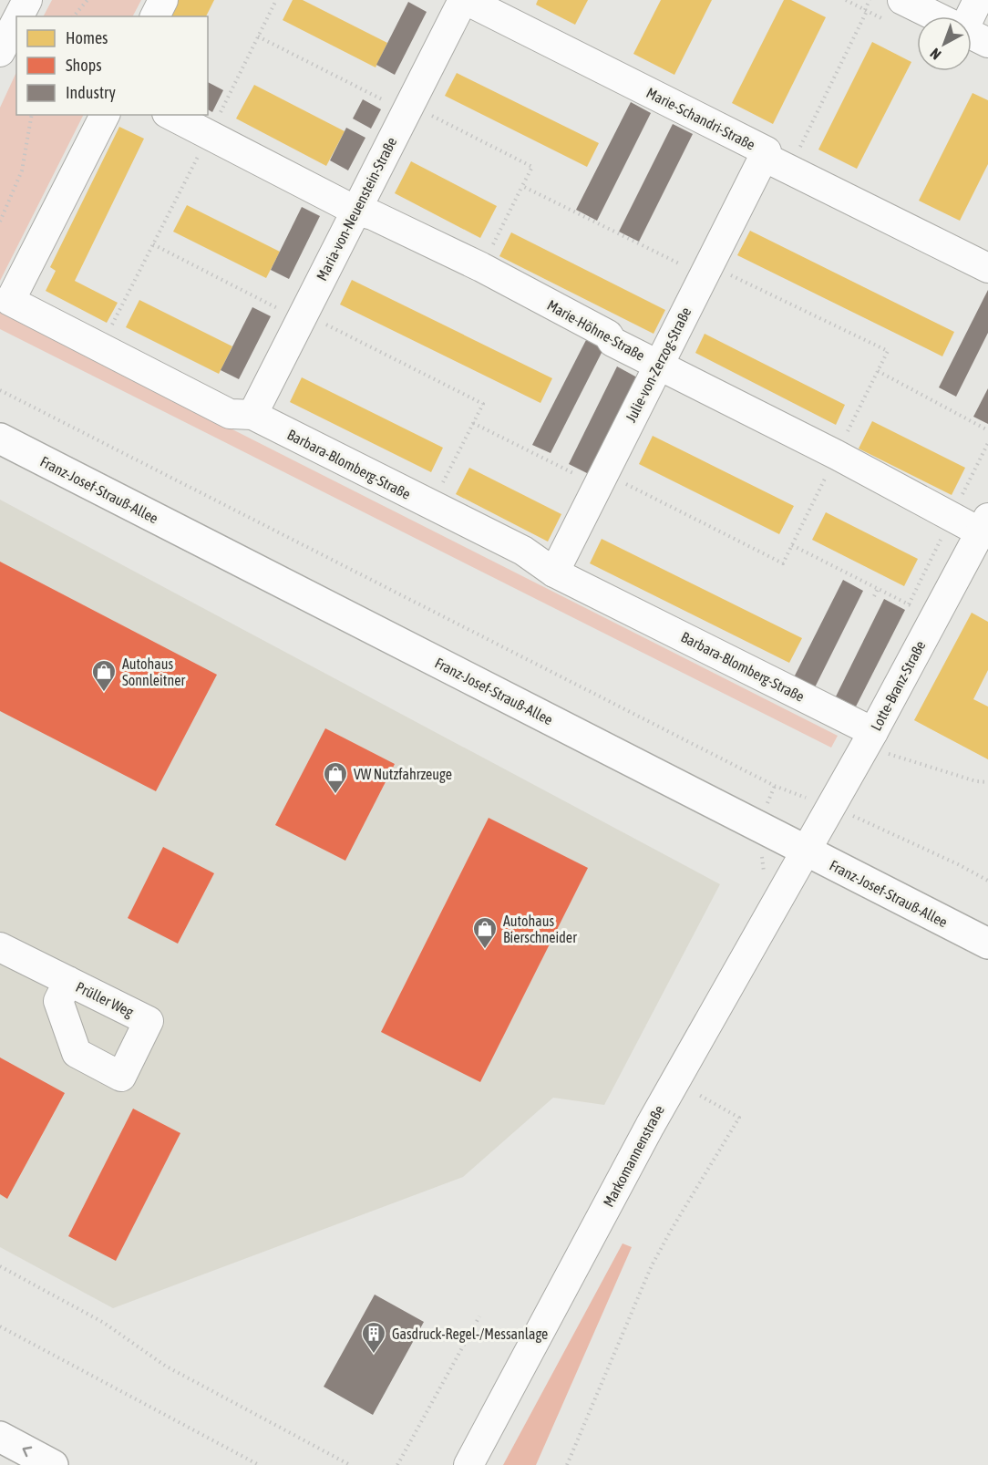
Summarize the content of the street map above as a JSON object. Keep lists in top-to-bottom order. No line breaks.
{"streets":{"main road":["Franz-Josef-Strauß-Allee"],"street":["Marie-Schandri-Straße","Maria-von-Neuenstein-Straße","Marie-Höhne-Straße","Julie-von-Zerzog-Straße","Barbara-Blomberg-Straße","Lotte-Branz-Straße","Prüller Weg","Markomannenstraße"]},"crossings":[["Marie-Schandri-Straße","Maria-von-Neuenstein-Straße"],["Marie-Schandri-Straße","Julie-von-Zerzog-Straße"],["Maria-von-Neuenstein-Straße","Marie-Höhne-Straße"],["Maria-von-Neuenstein-Straße","Barbara-Blomberg-Straße"],["Marie-Höhne-Straße","Julie-von-Zerzog-Straße"],["Marie-Höhne-Straße","Lotte-Branz-Straße"],["Julie-von-Zerzog-Straße","Barbara-Blomberg-Straße"],["Barbara-Blomberg-Straße","Lotte-Branz-Straße"],["Franz-Josef-Strauß-Allee","Lotte-Branz-Straße"],["Franz-Josef-Strauß-Allee","Markomannenstraße"],["Lotte-Branz-Straße","Markomannenstraße"]],"places":{"shop":["Autohaus Sonnleitner","VW Nutzfahrzeuge","Autohaus Bierschneider"],"building":["Gasdruck-Regel-/Messanlage"]},"legend":["Homes","Shops","Industry"],"north":"bottom left"}
